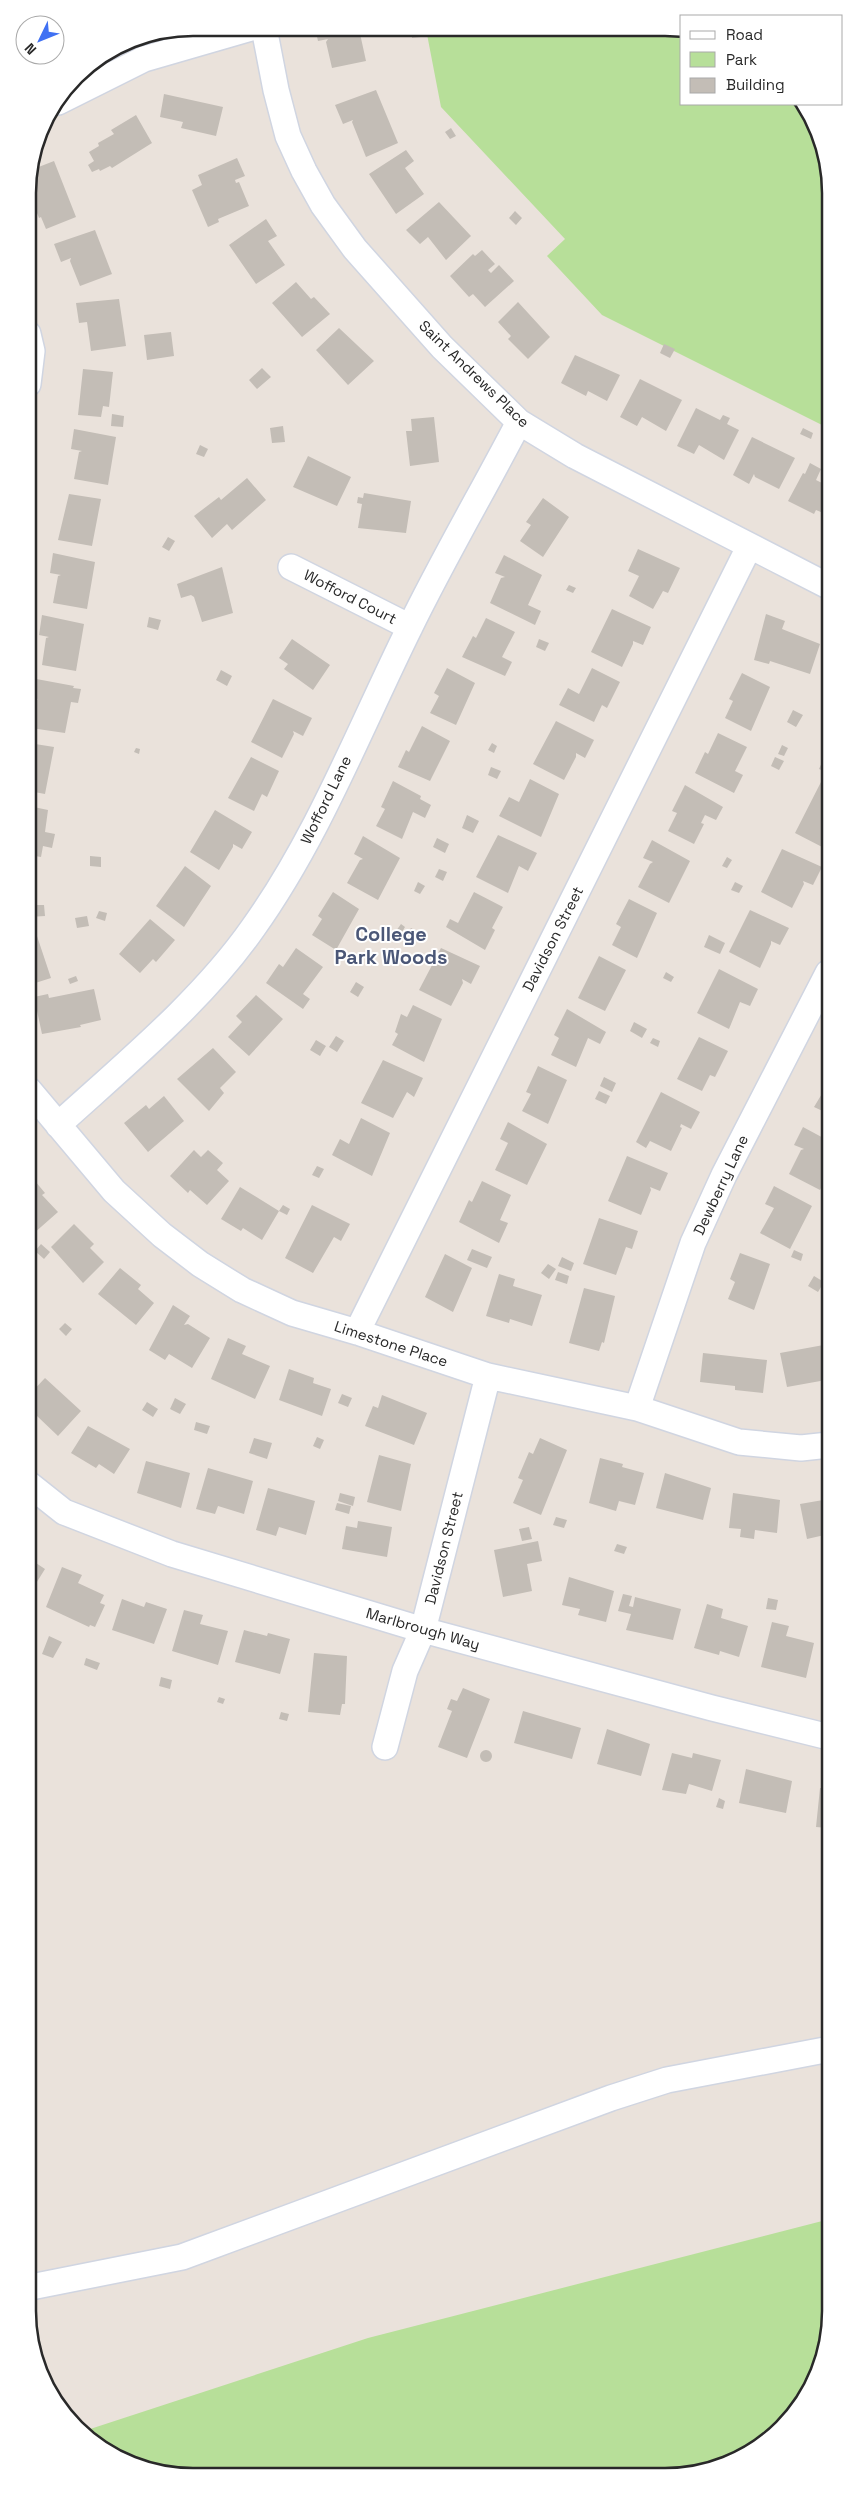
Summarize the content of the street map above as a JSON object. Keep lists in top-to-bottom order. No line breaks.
{"streets":{"street":["Saint Andrews Place","Wofford Court","Wofford Lane","Davidson Street","Dewberry Lane","Limestone Place","Marlbrough Way"]},"crossings":[["Saint Andrews Place","Wofford Lane"],["Saint Andrews Place","Davidson Street"],["Wofford Court","Wofford Lane"],["Wofford Lane","Limestone Place"],["Davidson Street","Limestone Place"],["Davidson Street","Marlbrough Way"],["Dewberry Lane","Limestone Place"]],"districts":["College Park Woods"],"legend":["Road","Park","Building"],"north":"bottom left"}
